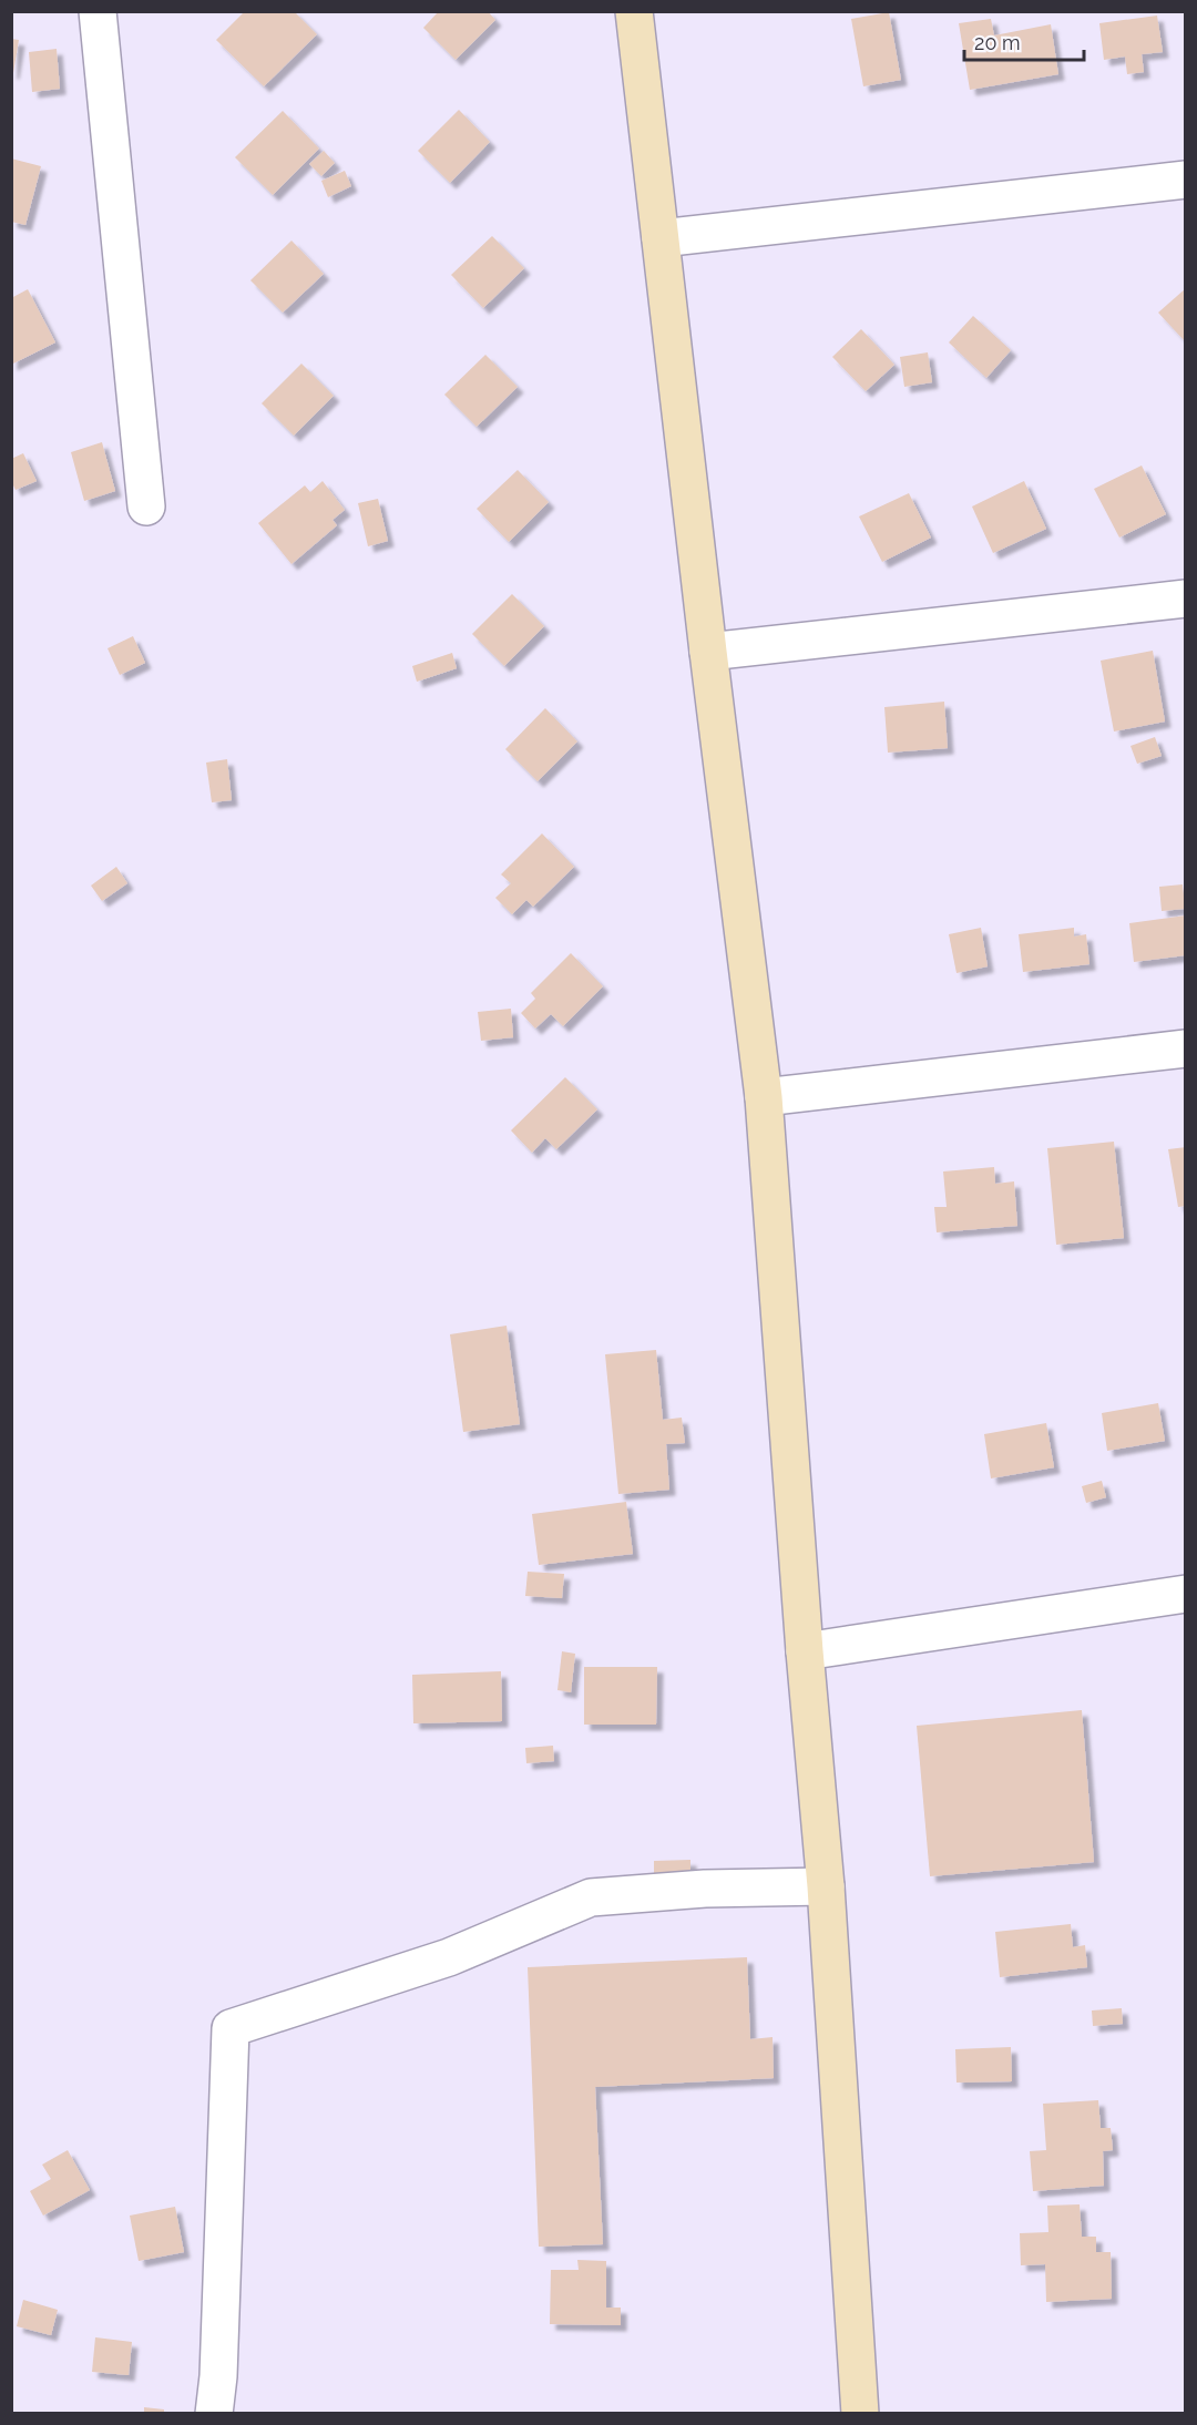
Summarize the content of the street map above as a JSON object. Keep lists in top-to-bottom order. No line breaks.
{"scale_bar":"20 m"}
